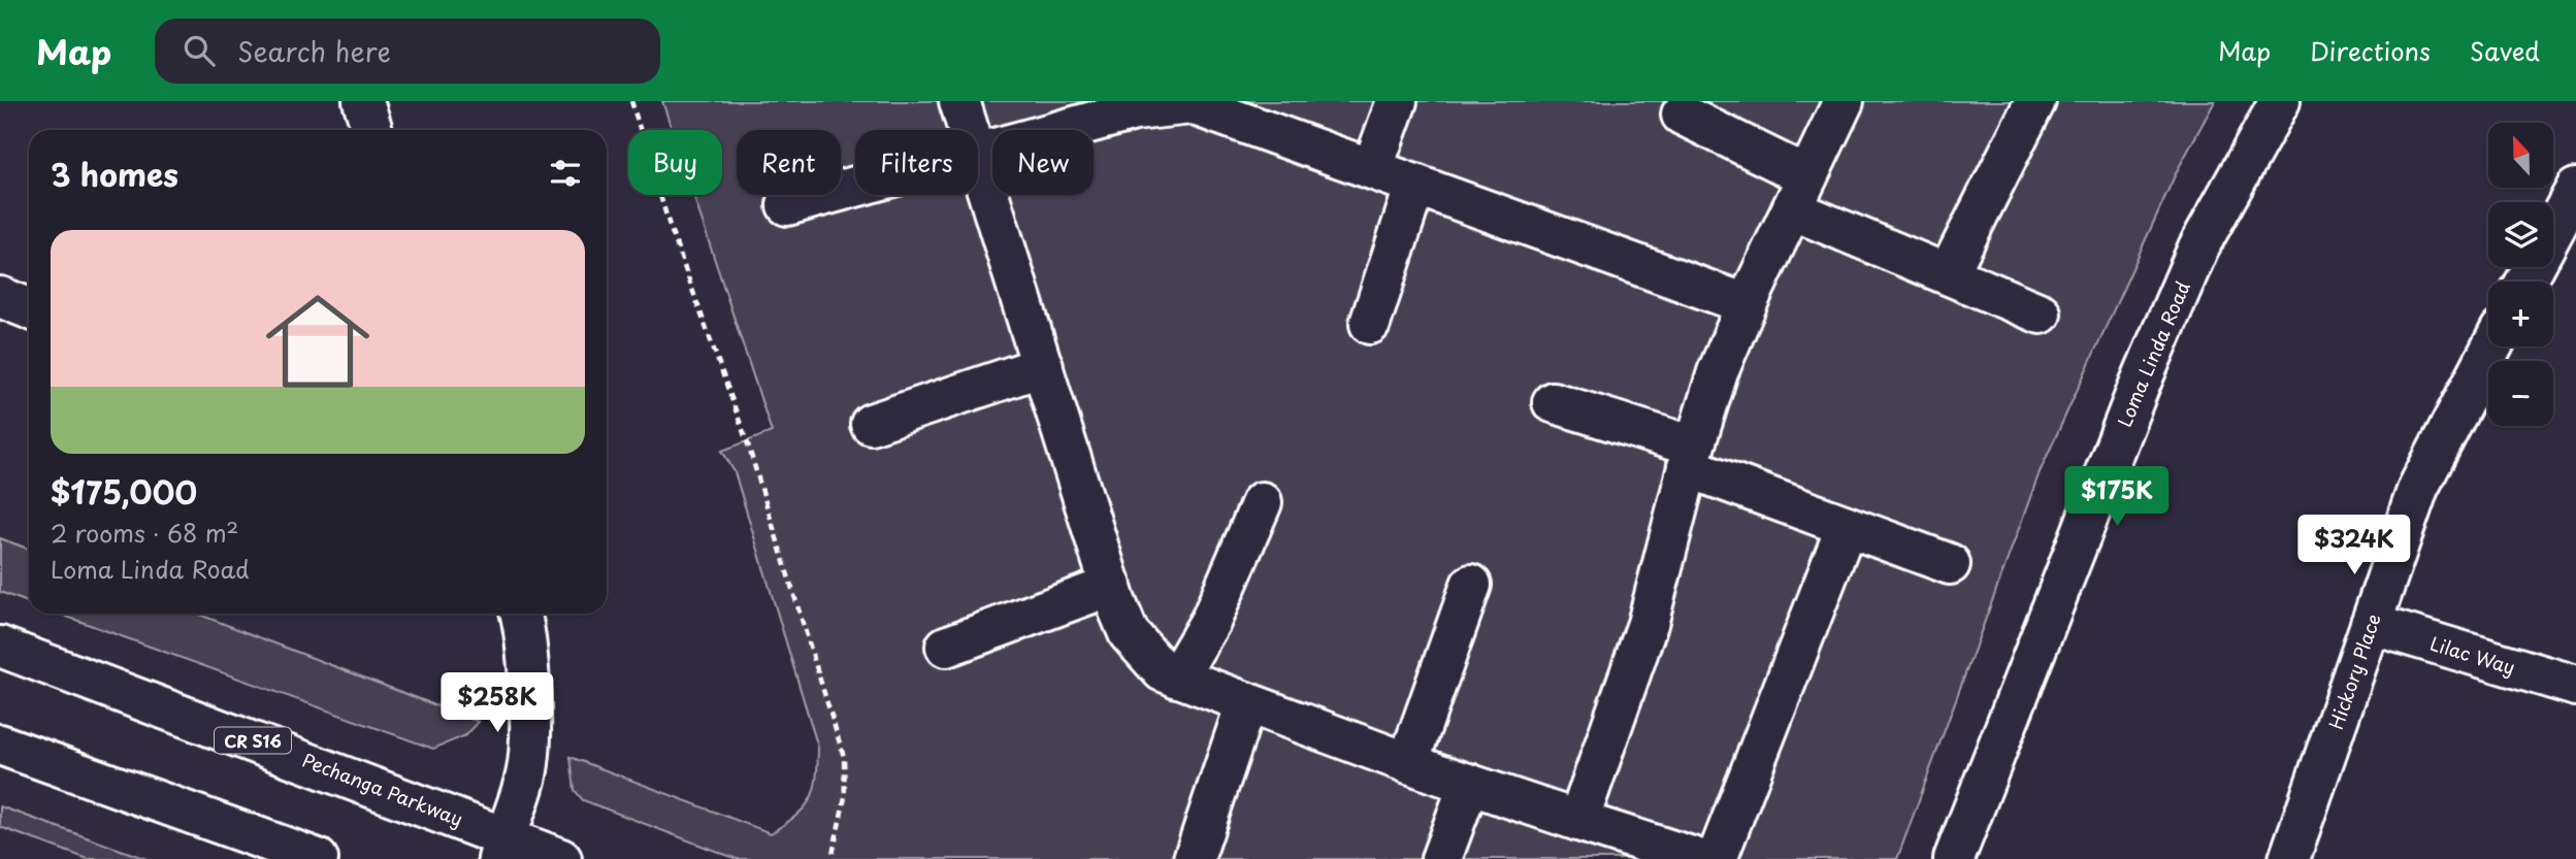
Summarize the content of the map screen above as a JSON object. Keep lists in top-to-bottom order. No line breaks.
{"streets":{"street":["Loma Linda Road","Lilac Way","Hickory Place","CR S16","Pechanga Parkway"]},"crossings":[["Lilac Way","Hickory Place"]],"north":"top","page":{"header":"Map","search":"Search here","nav":["Map","Directions","Saved"],"map_buttons":["+","−"],"chip":["Buy","Rent","Filters","New"],"heading":"3 homes","list":[{"name":"$175,000","note":"2 rooms · 68 m² · Loma Linda Road"}],"price":["$175K","$324K","$258K"]}}
